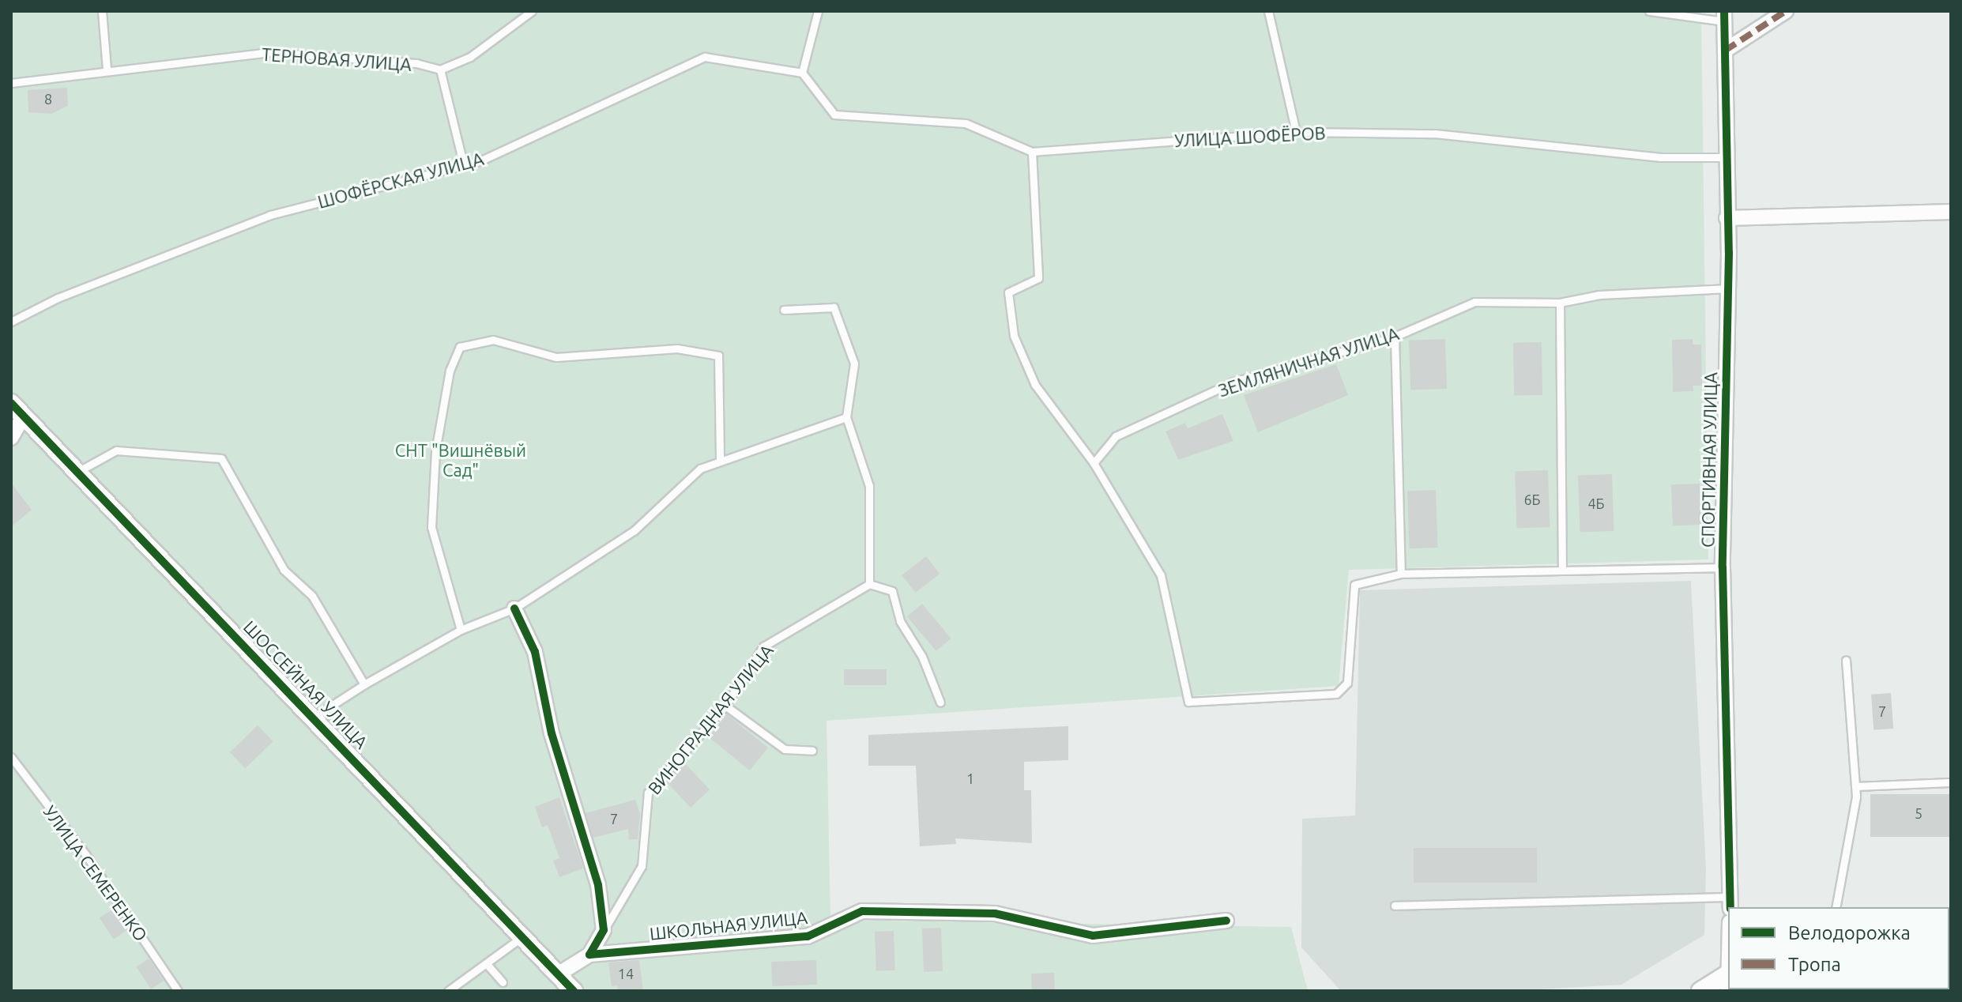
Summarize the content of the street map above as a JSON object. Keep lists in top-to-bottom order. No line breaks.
{"streets":{"street":["СПОРТИВНАЯ УЛИЦА","ШОССЕЙНАЯ УЛИЦА","ШКОЛЬНАЯ УЛИЦА"],"lane":["ТЕРНОВАЯ УЛИЦА","УЛИЦА ШОФЁРОВ","ШОФЁРСКАЯ УЛИЦА","ЗЕМЛЯНИЧНАЯ УЛИЦА","ВИНОГРАДНАЯ УЛИЦА","УЛИЦА СЕМЕРЕНКО"]},"crossings":[["УЛИЦА ШОФЁРОВ","ШОФЁРСКАЯ УЛИЦА"],["УЛИЦА ШОФЁРОВ","СПОРТИВНАЯ УЛИЦА"],["ЗЕМЛЯНИЧНАЯ УЛИЦА","СПОРТИВНАЯ УЛИЦА"]],"parks":["СНТ \"Вишнёвый Сад\""],"house_numbers":["8","6Б","4Б","7","1","5","7","14"],"legend":["Велодорожка","Тропа"]}
